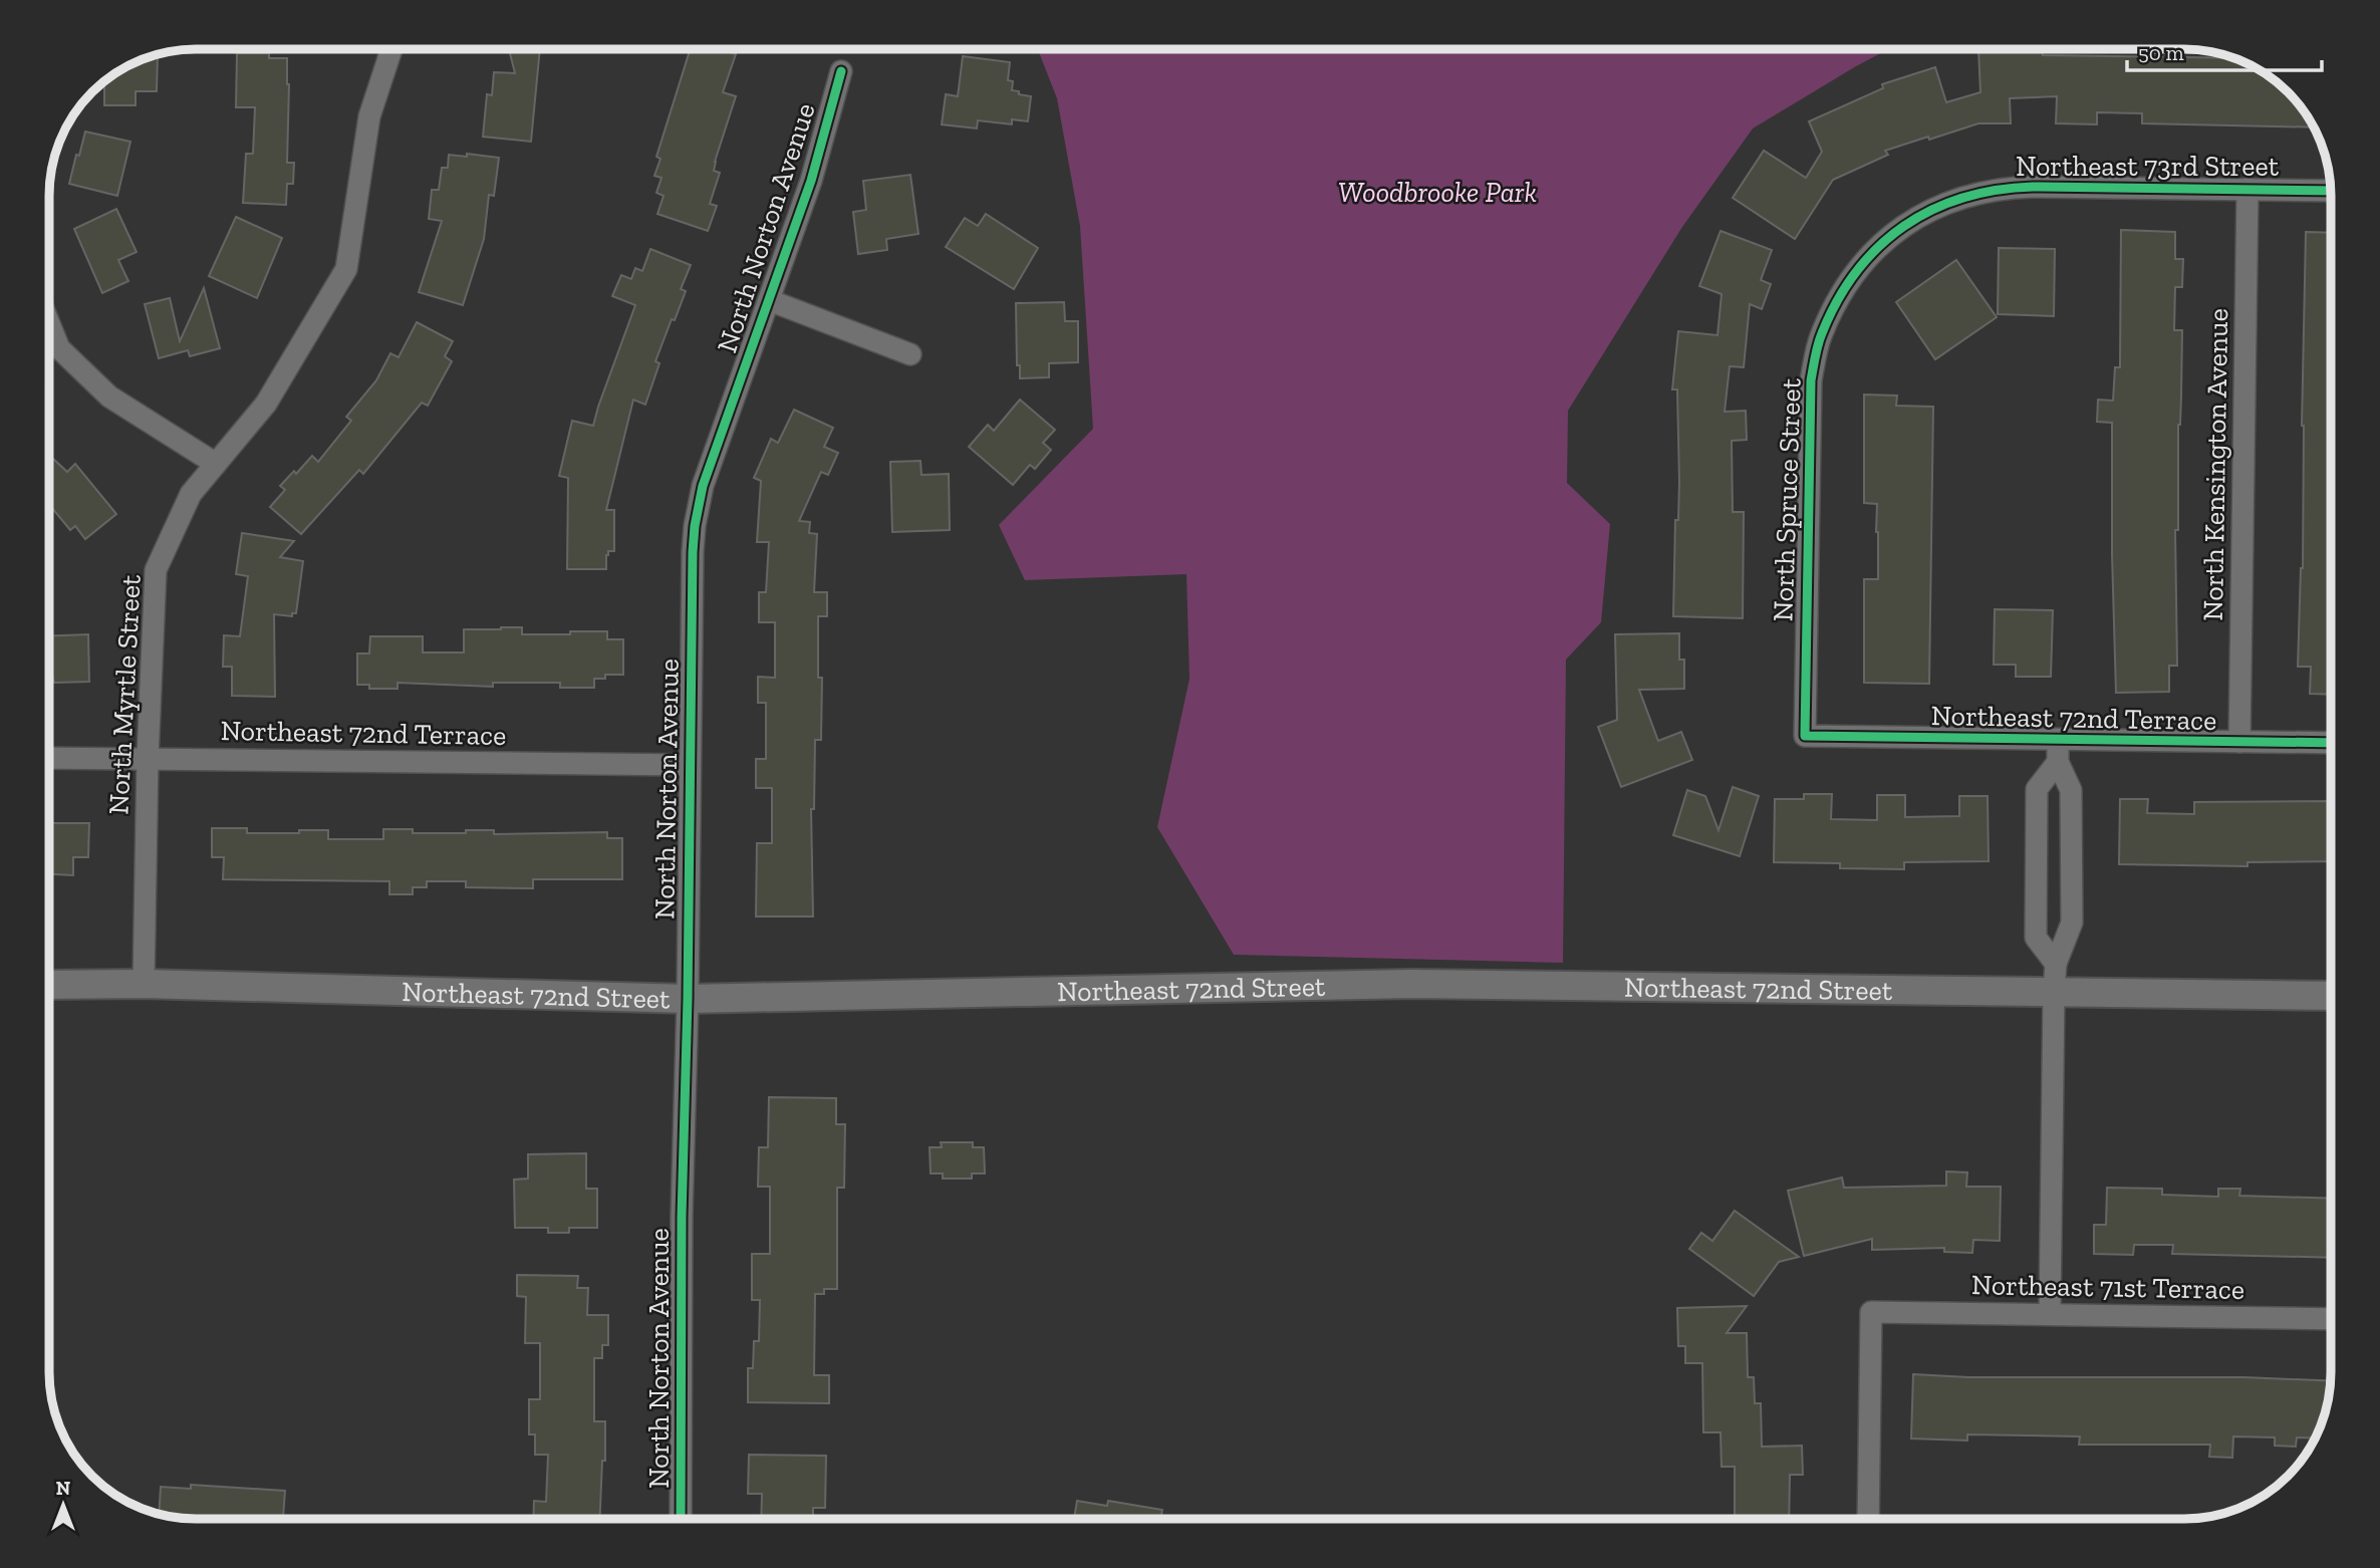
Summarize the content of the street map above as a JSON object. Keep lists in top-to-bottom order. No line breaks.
{"streets":{"main road":["Northeast 72nd Street"],"street":["Northeast 73rd Street","North Norton Avenue","North Kensington Avenue","North Spruce Street","North Myrtle Street","Northeast 72nd Terrace","Northeast 71st Terrace"]},"crossings":[["Northeast 73rd Street","North Kensington Avenue"],["Northeast 73rd Street","North Spruce Street"],["North Norton Avenue","Northeast 72nd Terrace"],["North Norton Avenue","Northeast 72nd Street"],["North Kensington Avenue","Northeast 72nd Terrace"],["North Spruce Street","Northeast 72nd Terrace"],["North Myrtle Street","Northeast 72nd Terrace"],["North Myrtle Street","Northeast 72nd Street"]],"parks":["Woodbrooke Park"],"scale_bar":"50 m","north":"top"}
